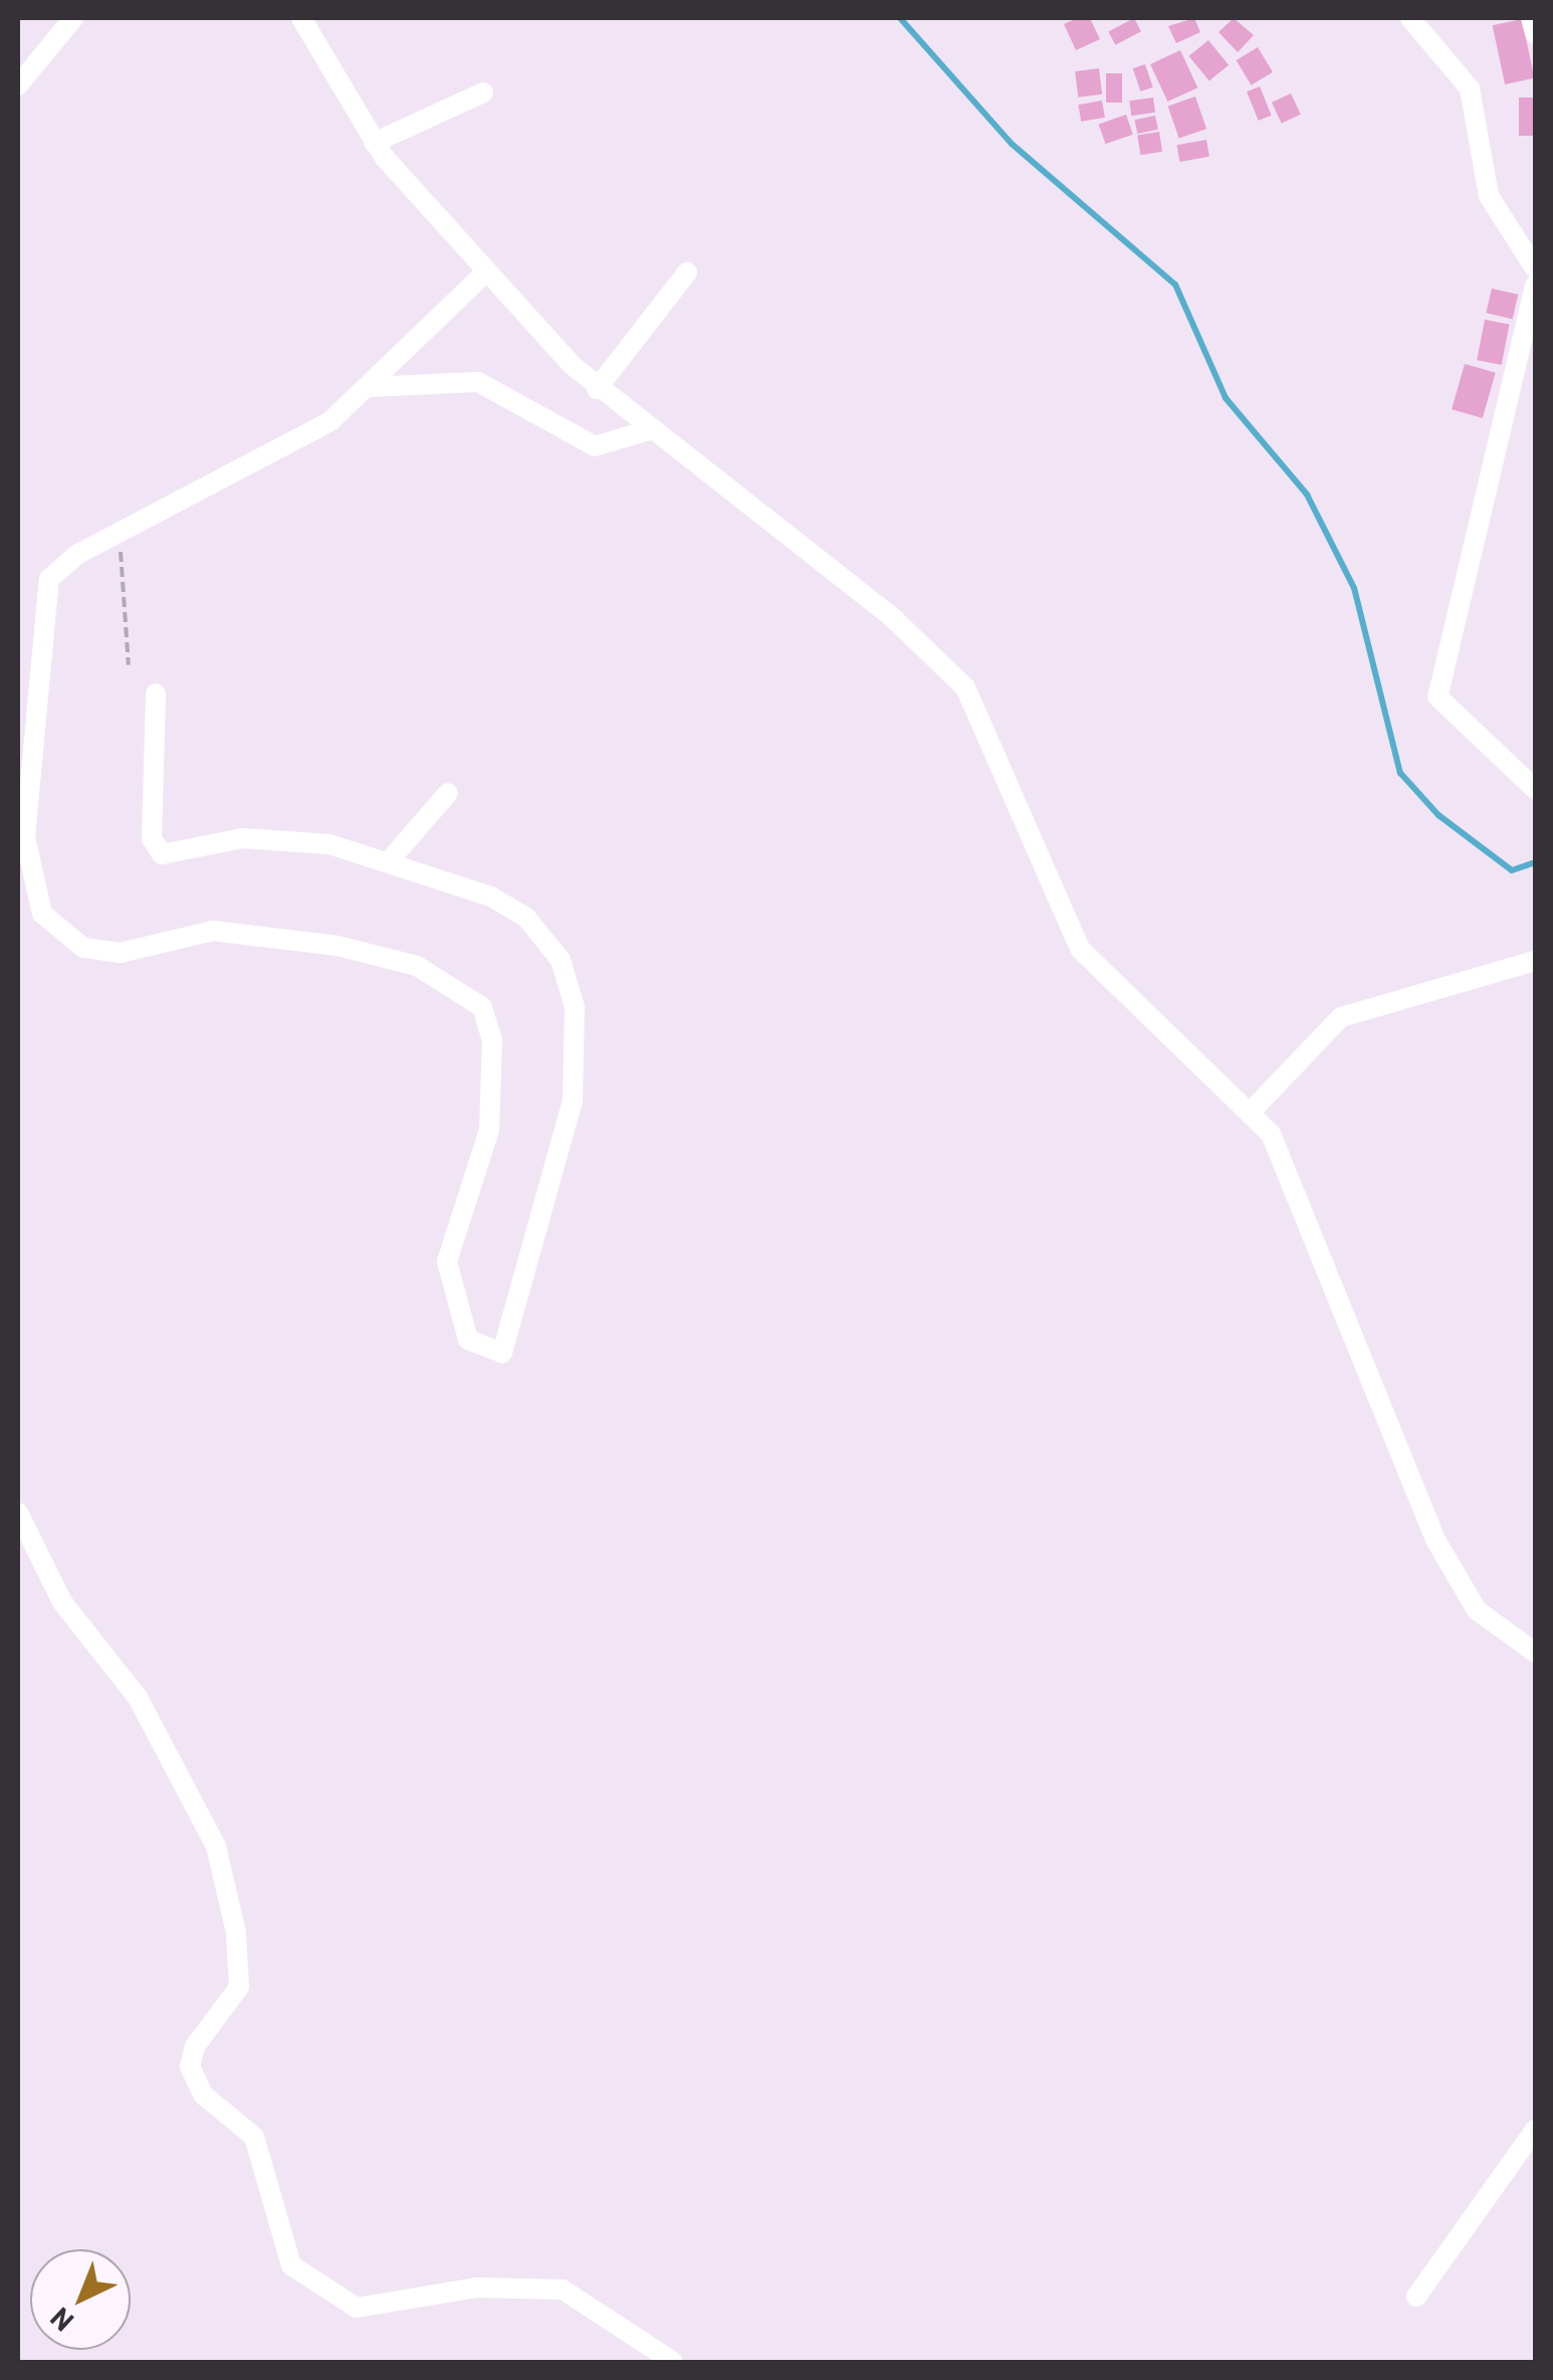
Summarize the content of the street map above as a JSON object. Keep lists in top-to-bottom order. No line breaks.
{"north":"bottom left"}
